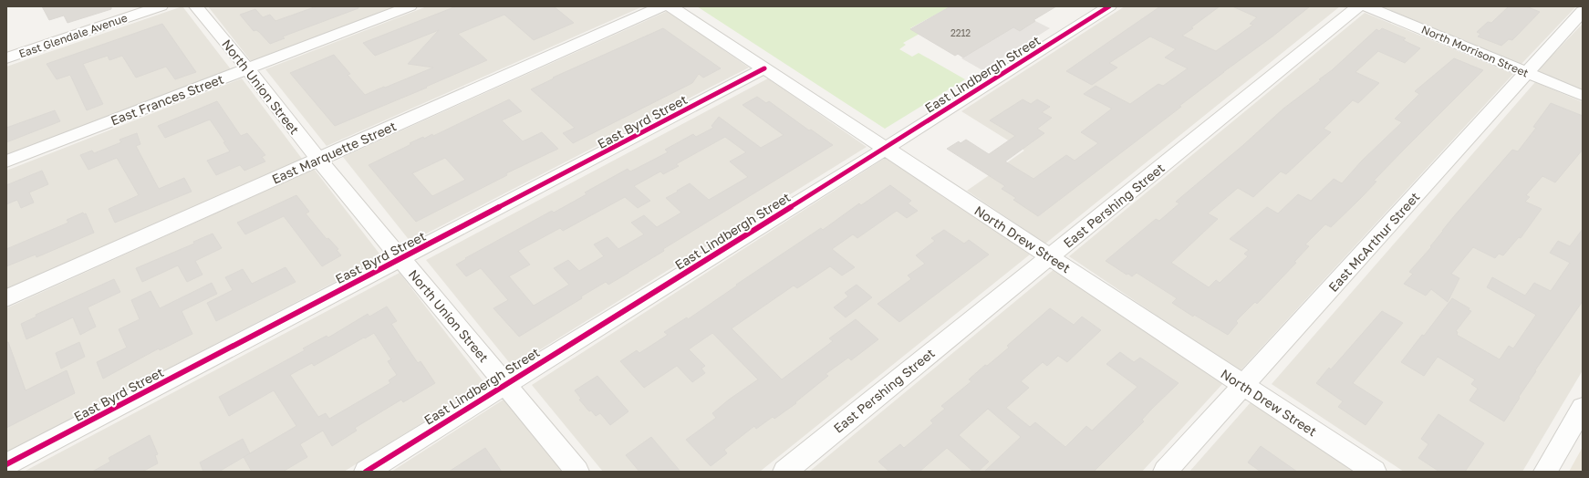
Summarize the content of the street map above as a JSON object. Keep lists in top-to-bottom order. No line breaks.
{"streets":{"street":["East Glendale Avenue","North Morrison Street","East Lindbergh Street","North Union Street","East Frances Street","East Byrd Street","East Marquette Street","East Pershing Street","North Drew Street","East McArthur Street"]},"crossings":[["North Morrison Street","East McArthur Street"],["East Lindbergh Street","North Union Street"],["East Lindbergh Street","North Drew Street"],["North Union Street","East Frances Street"],["North Union Street","East Byrd Street"],["North Union Street","East Marquette Street"],["East Byrd Street","North Drew Street"],["East Pershing Street","North Drew Street"],["North Drew Street","East McArthur Street"]],"house_numbers":["2212"]}
